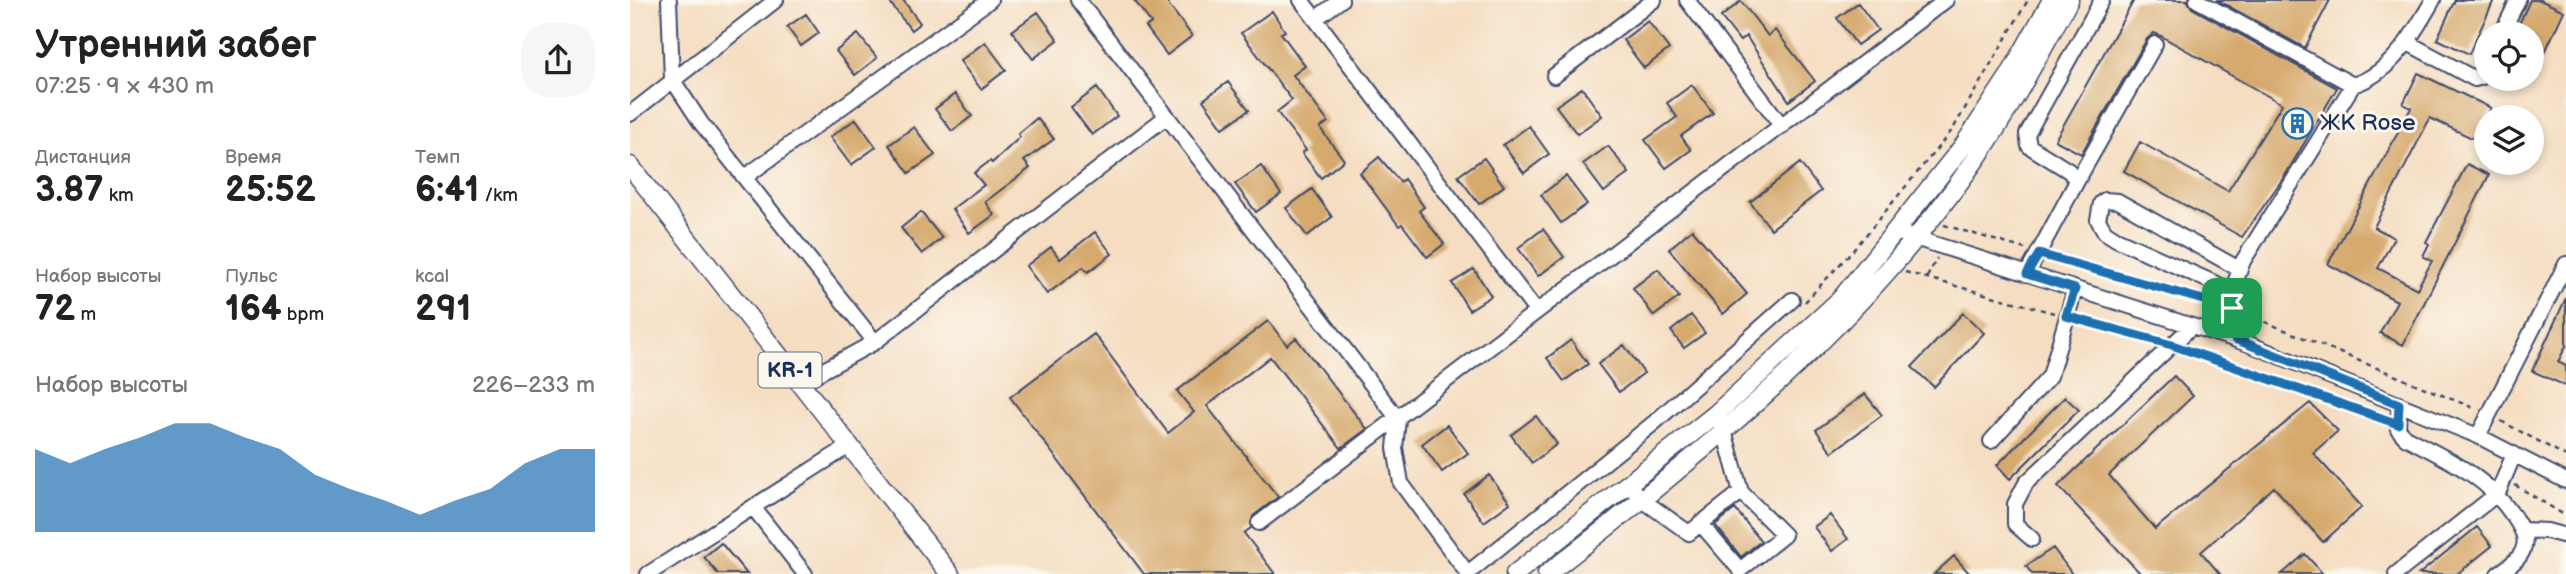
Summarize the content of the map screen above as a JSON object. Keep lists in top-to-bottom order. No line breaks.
{"streets":{"main road":["KR-1"]},"places":{"building":["ЖК Rose"]},"page":{"heading":["Утренний забег","07:25 · 9 × 430 m"],"stats":[["Дистанция","3.87 km"],["Время","25:52"],["Темп","6:41 /km"],["Набор высоты","72 m"],["Пульс","164 bpm"],["kcal","291"]],"chart":["Набор высоты","226–233 m"]}}
